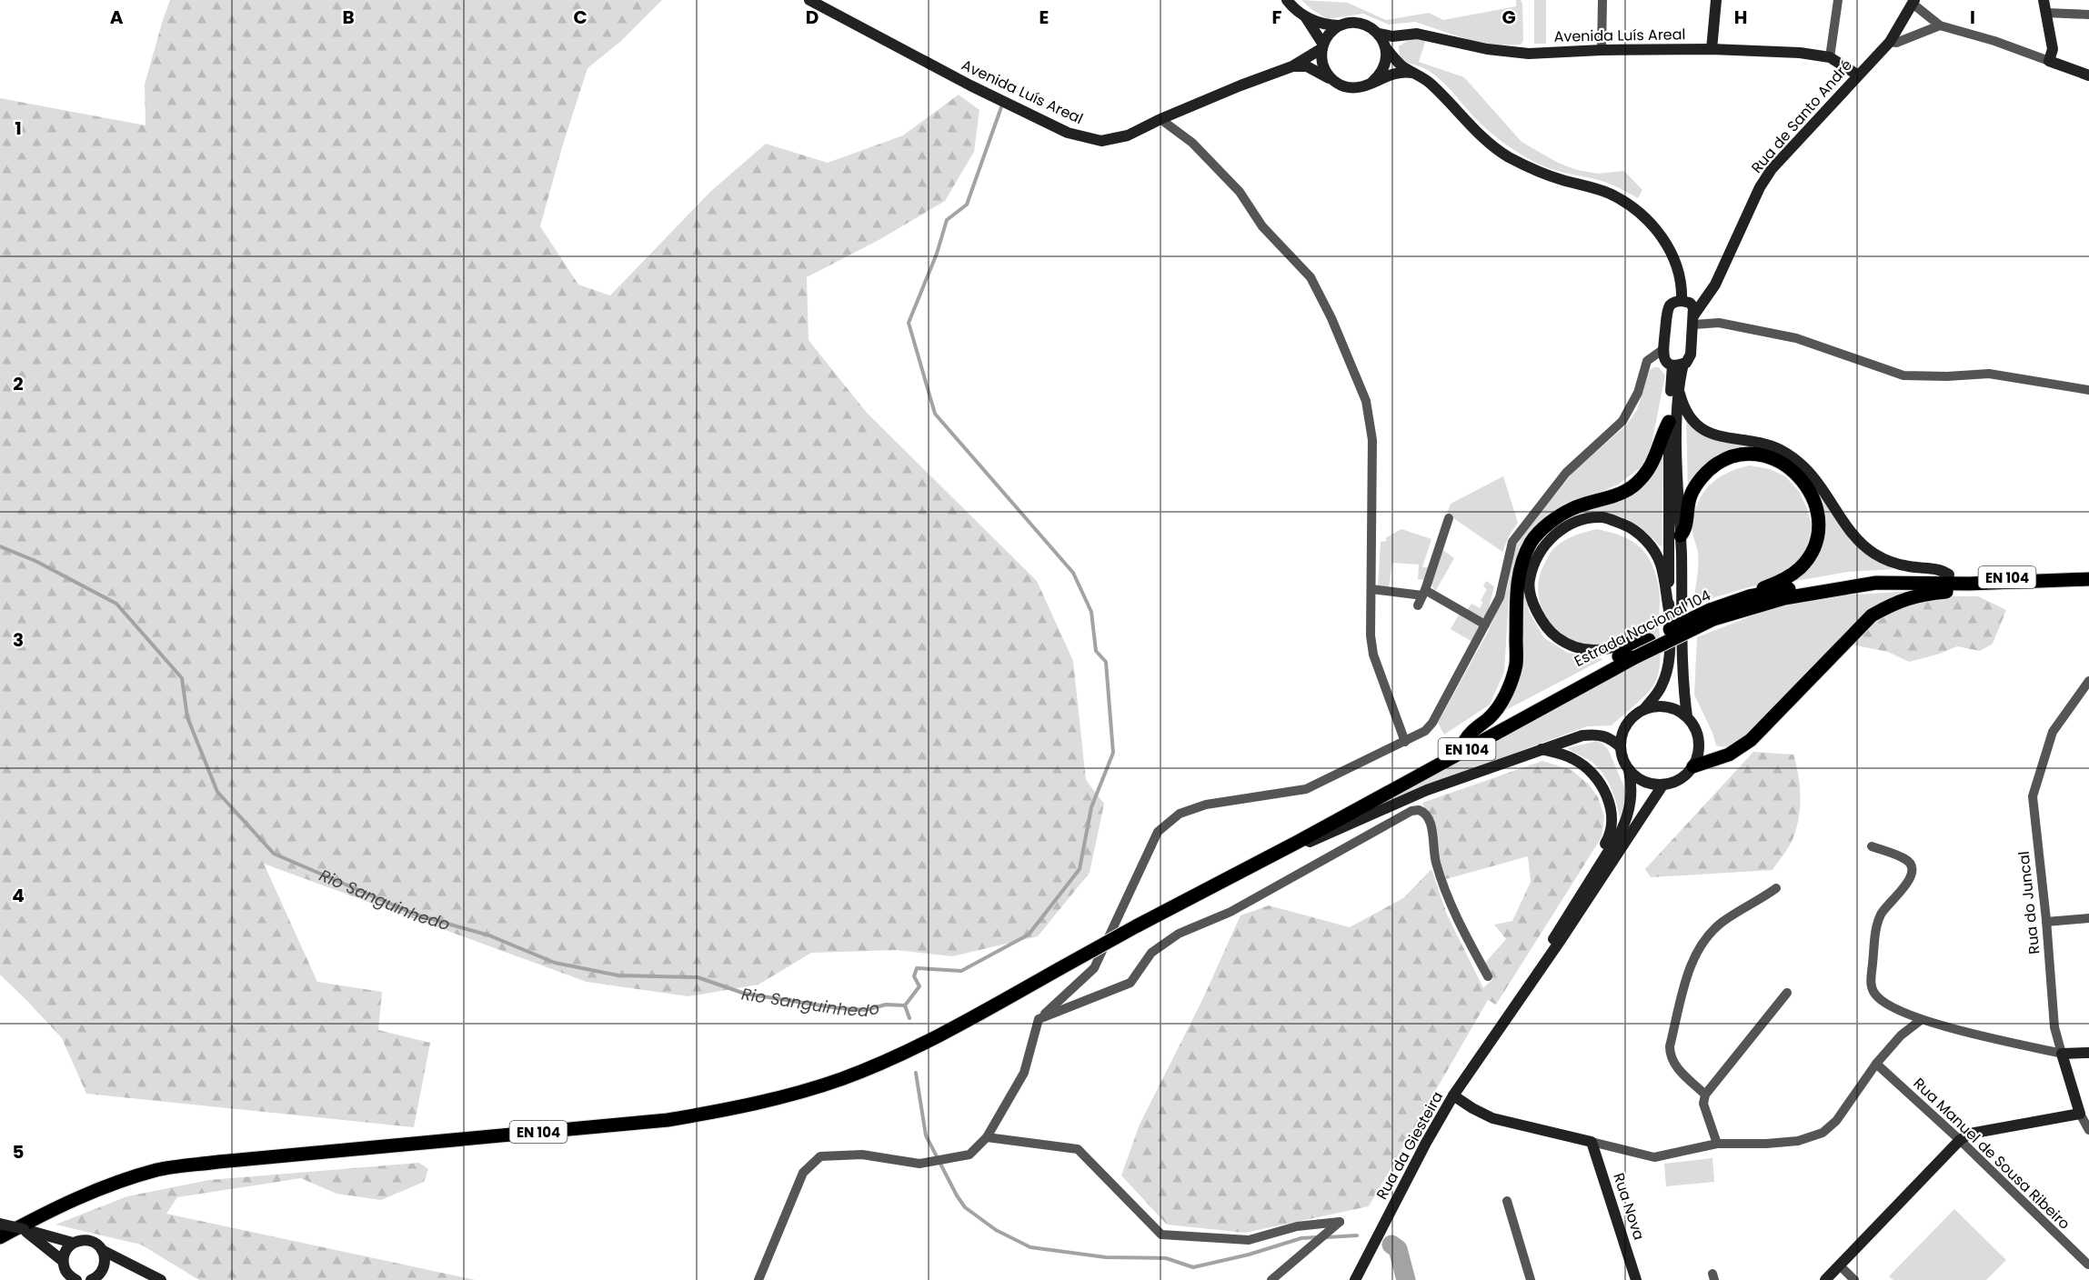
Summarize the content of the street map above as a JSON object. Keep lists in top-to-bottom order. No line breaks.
{"streets":{"main road":["Avenida Luís Areal","Rua de Santo André","EN 104","Estrada Nacional 104","Rua do Juncal","Rua da Giesteira","Rua Nova"],"street":["Rua Manuel de Sousa Ribeiro"]},"crossings":[["Avenida Luís Areal","Rua de Santo André"],["EN 104","Estrada Nacional 104"]],"water":["Rio Sanguinhedo"],"grid":{"columns":["A","B","C","D","E","F","G","H","I"],"rows":["1","2","3","4","5"]}}
